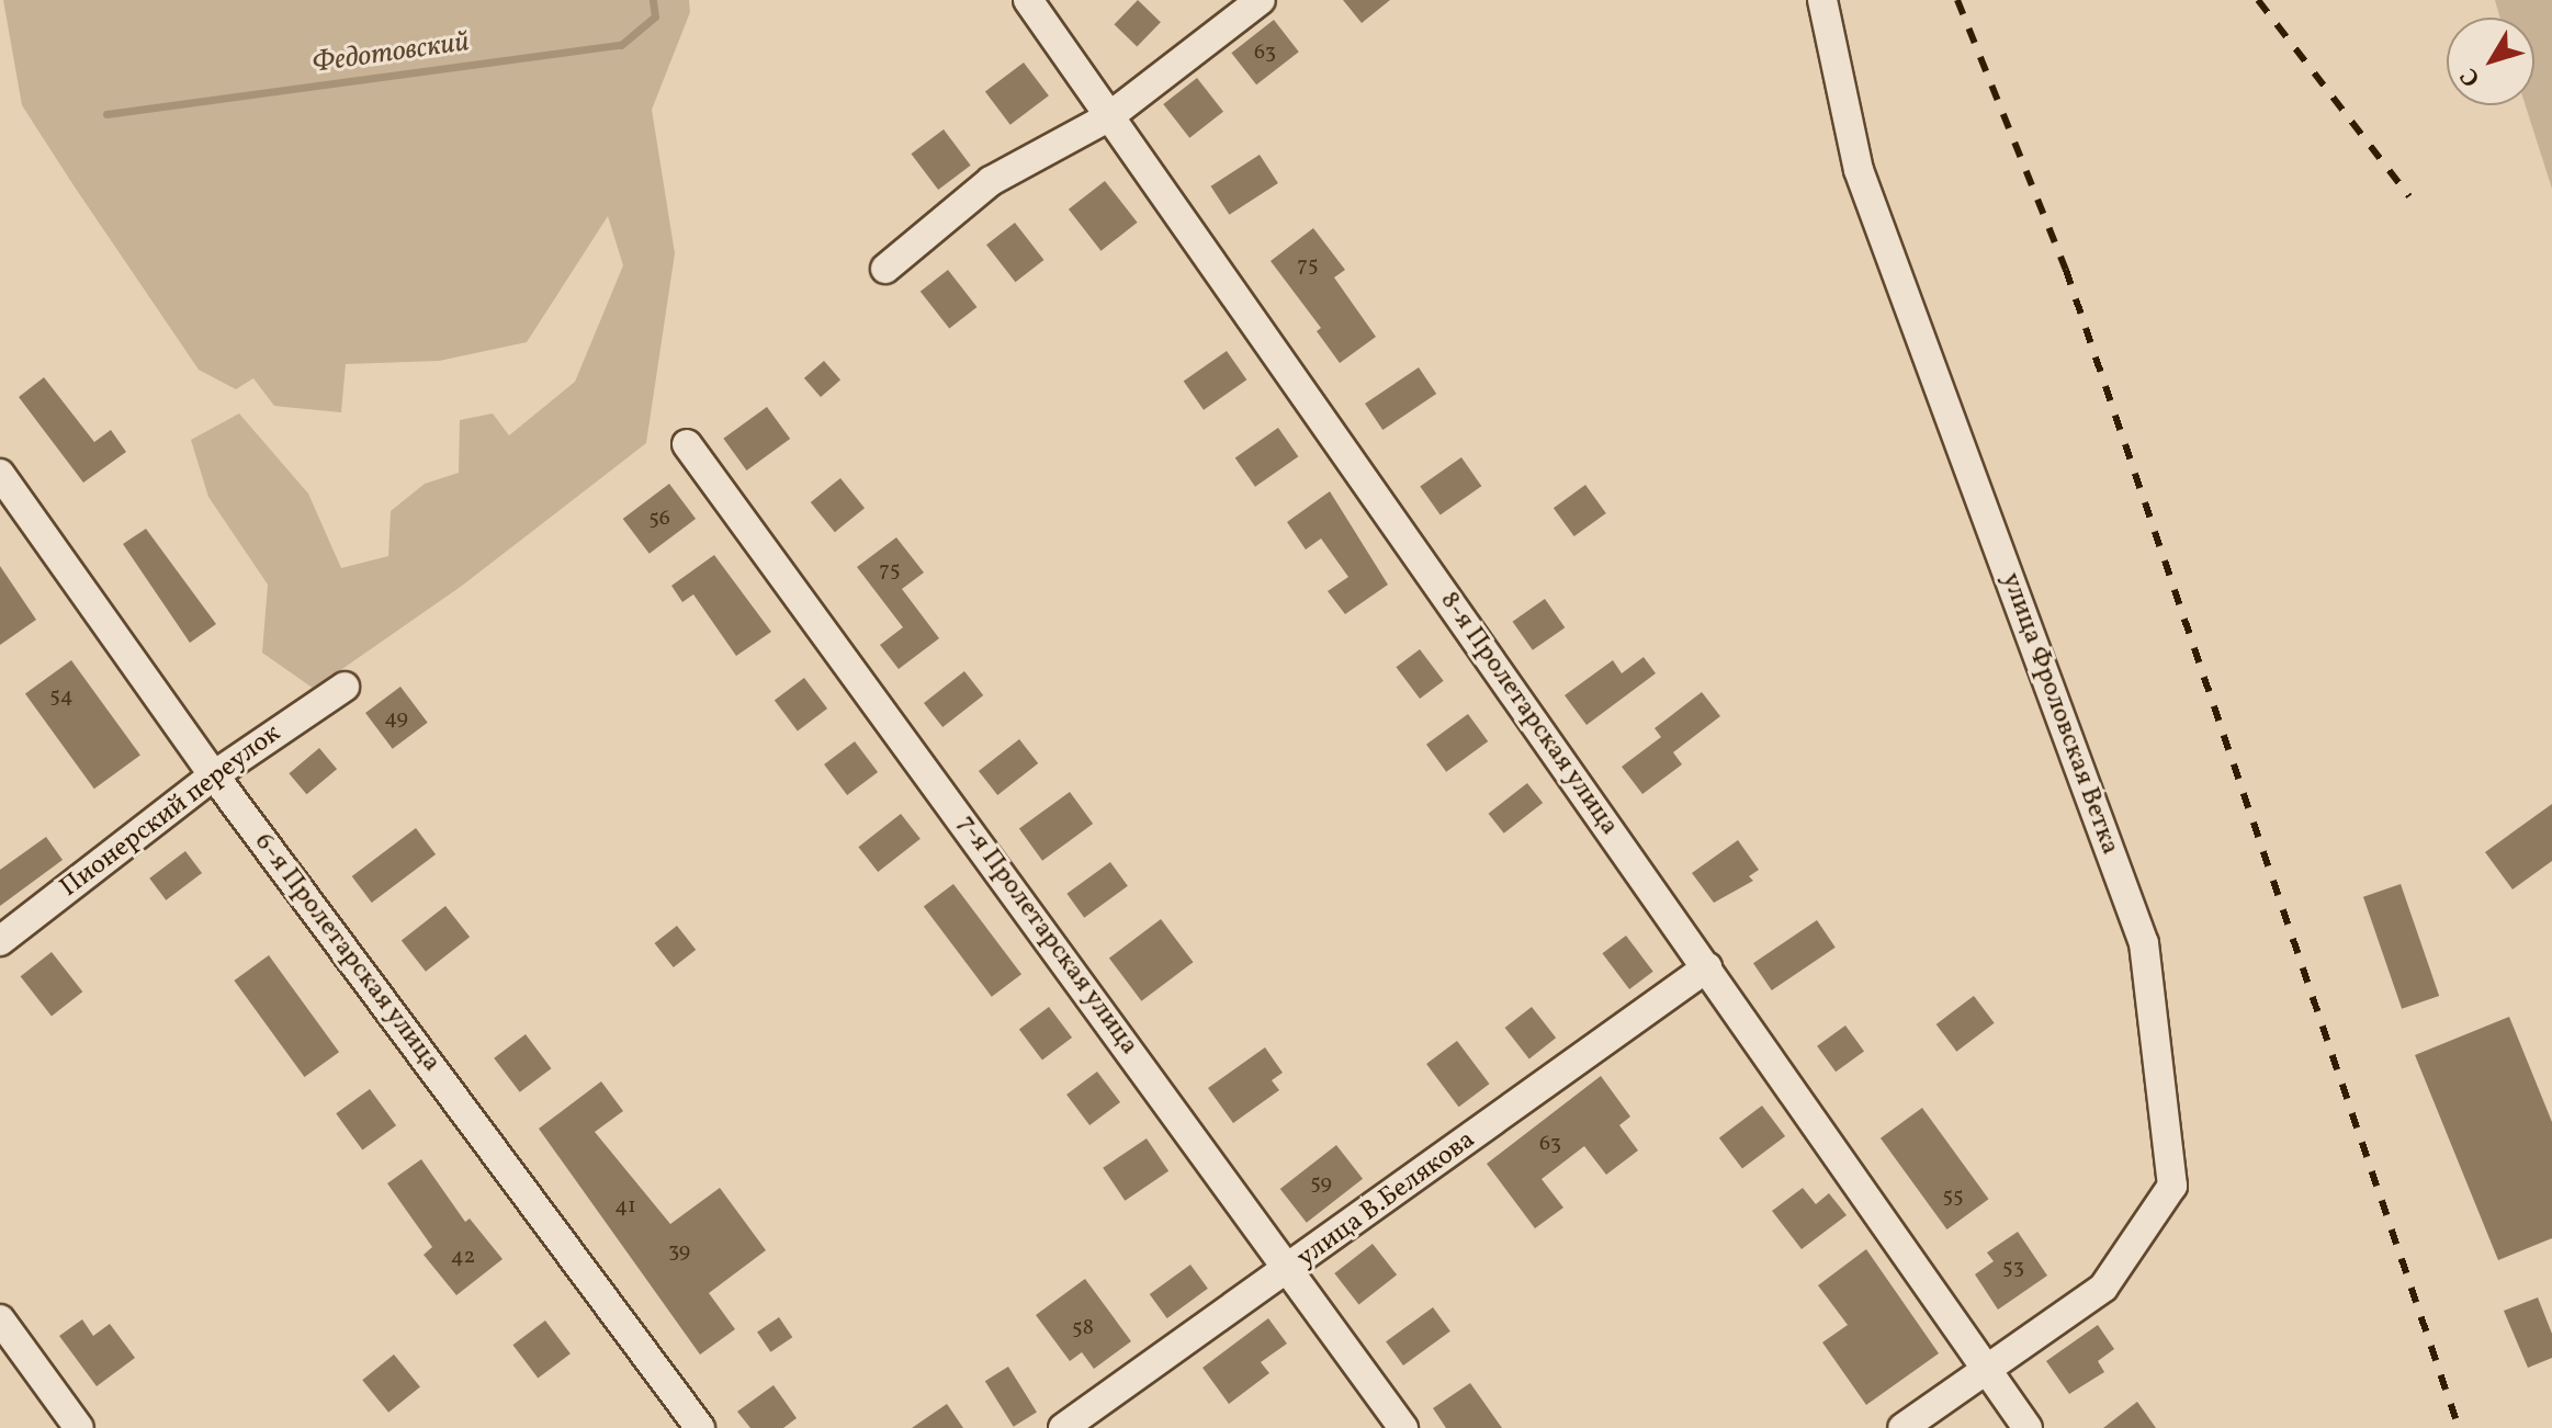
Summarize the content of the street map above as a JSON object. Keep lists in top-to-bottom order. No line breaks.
{"streets":{"street":["8-я Пролетарская улица","улица Фроловская Ветка","Пионерский переулок","7-я Пролетарская улица","6-я Пролетарская улица","улица В.Белякова"]},"crossings":[["8-я Пролетарская улица","улица Фроловская Ветка"],["8-я Пролетарская улица","улица В.Белякова"],["Пионерский переулок","6-я Пролетарская улица"],["7-я Пролетарская улица","улица В.Белякова"]],"water":["Федотовский"],"house_numbers":["63","75","56","75","54","49","63","59","55","41","39","42","53","58"],"north":"bottom left"}
